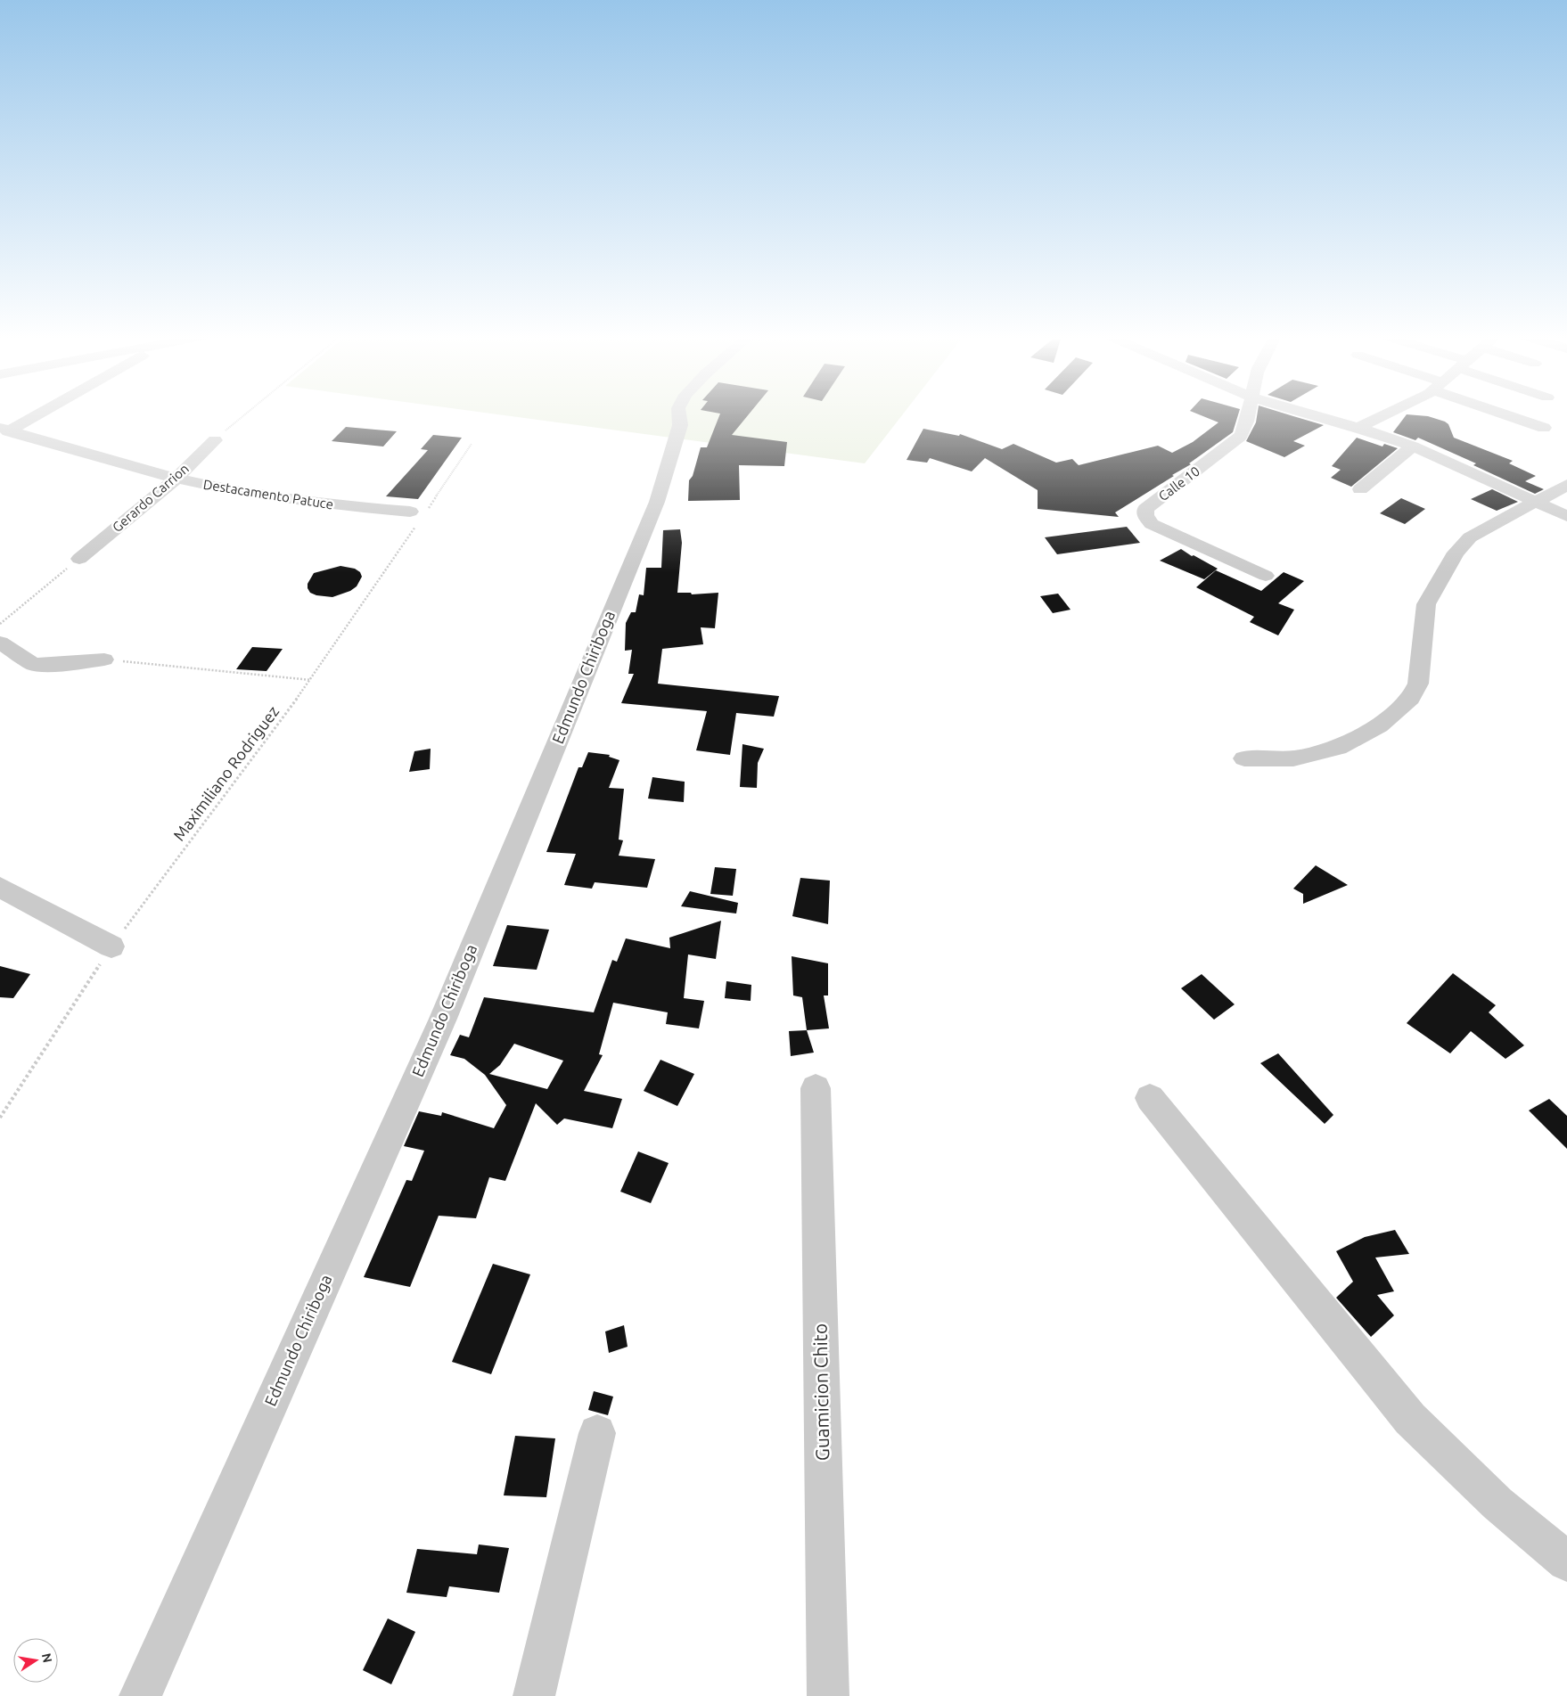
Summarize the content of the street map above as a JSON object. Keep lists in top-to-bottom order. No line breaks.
{"streets":{"street":["Calle 10","Destacamento Patuce","Gerardo Carrion","Edmundo Chiriboga","Guamicion Chito"],"path":["Maximiliano Rodriguez"]},"crossings":[["Destacamento Patuce","Gerardo Carrion"],["Destacamento Patuce","Maximiliano Rodriguez"]],"north":"right"}
